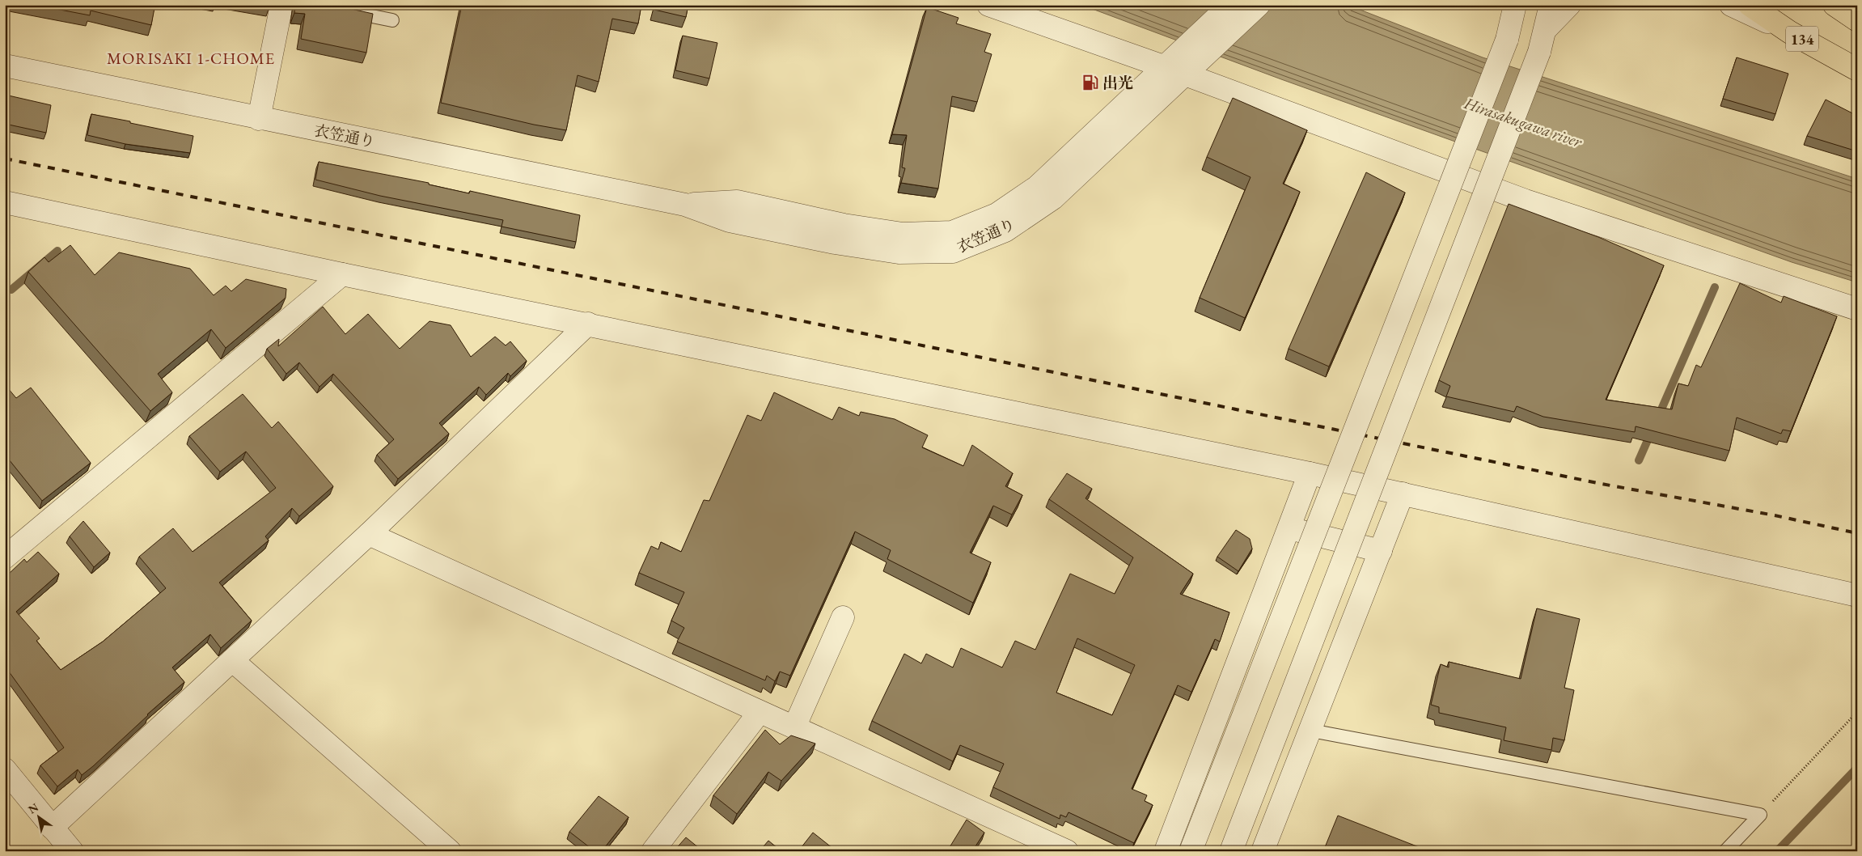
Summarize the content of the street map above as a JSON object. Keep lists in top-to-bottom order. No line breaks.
{"streets":{"highway":["134"],"street":["衣笠通り"]},"districts":["MORISAKI 1-CHOME"],"water":["Hirasakugawa river"],"places":{"fuel station":["出光"]},"north":"top left"}
